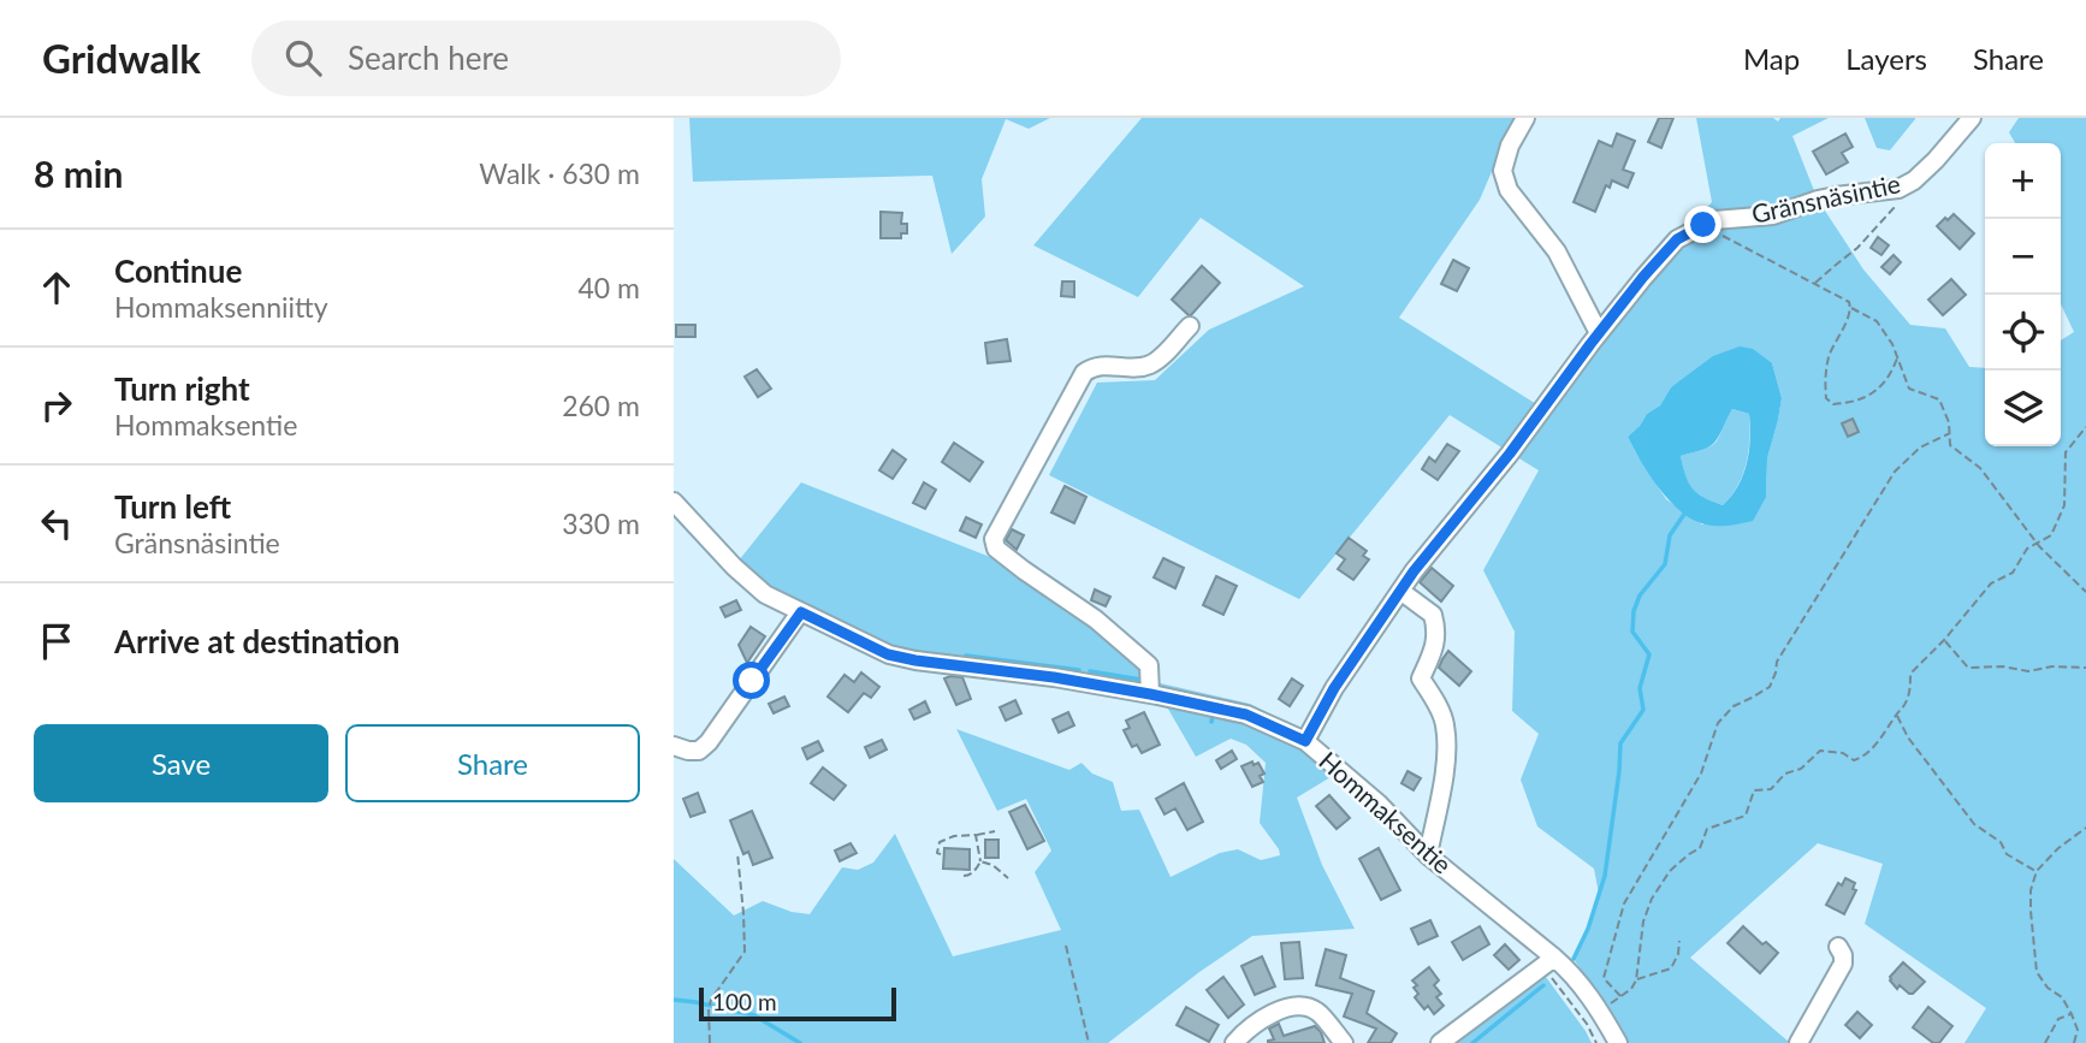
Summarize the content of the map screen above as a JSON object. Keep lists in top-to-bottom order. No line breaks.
{"streets":{"street":["Gränsnäsintie","Hommaksentie"]},"crossings":[["Gränsnäsintie","Hommaksentie"]],"scale_bar":"100 m","page":{"header":"Gridwalk","search":"Search here","nav":["Map","Layers","Share"],"heading":["8 min","Walk · 630 m"],"map_buttons":["+","−"],"list":[["Continue","Hommaksenniitty","40 m"],["Turn right","Hommaksentie","260 m"],["Turn left","Gränsnäsintie","330 m"],"Arrive at destination"],"buttons":["Save","Share"],"scale":"100 m"}}
